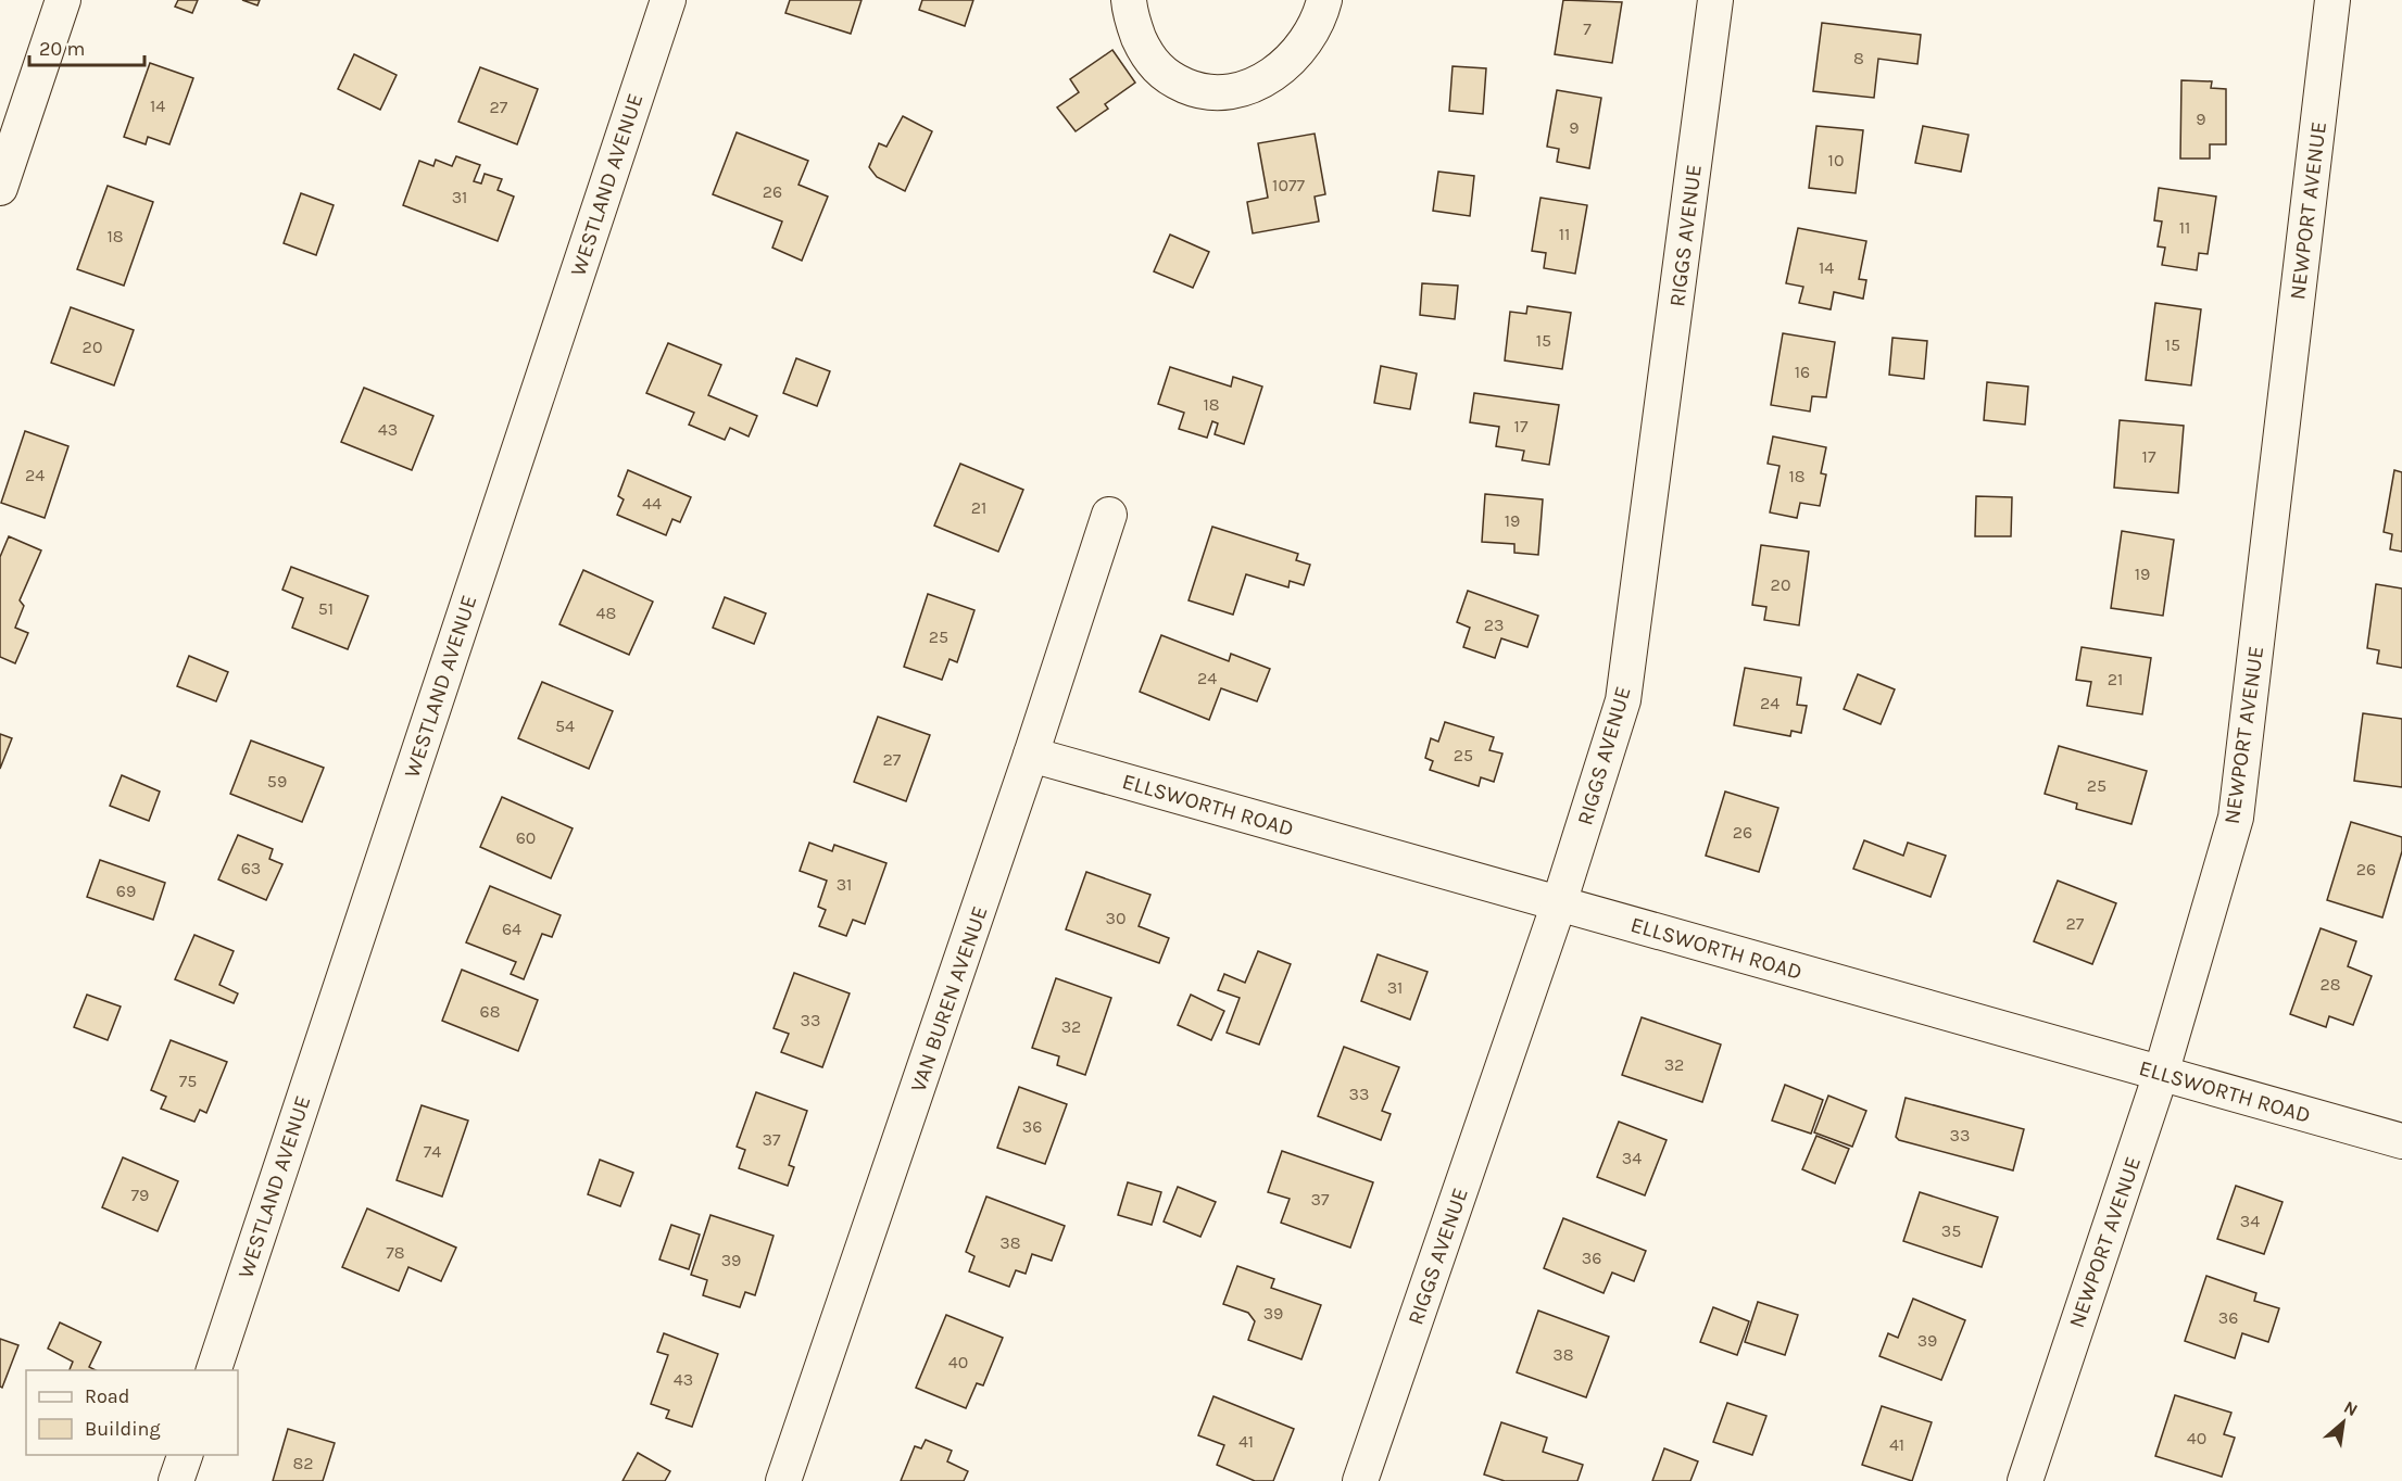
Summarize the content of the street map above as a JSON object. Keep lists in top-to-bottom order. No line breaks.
{"streets":{"street":["WESTLAND AVENUE","NEWPORT AVENUE","RIGGS AVENUE","ELLSWORTH ROAD","VAN BUREN AVENUE"]},"crossings":[["NEWPORT AVENUE","ELLSWORTH ROAD"],["RIGGS AVENUE","ELLSWORTH ROAD"],["ELLSWORTH ROAD","VAN BUREN AVENUE"]],"house_numbers":["7","8","14","27","9","9","10","1077","26","31","11","11","18","14","15","15","20","16","18","17","43","17","24","18","44","21","19","19","20","51","48","23","25","24","21","24","54","25","27","59","25","26","60","63","26","31","69","30","27","64","28","31","68","33","32","32","75","33","36","33","37","74","34","79","37","34","35","38","78","36","39","39","36","39","38","40","43","40","41","41","82"],"legend":["Road","Building"],"scale_bar":"20 m","north":"top right"}
